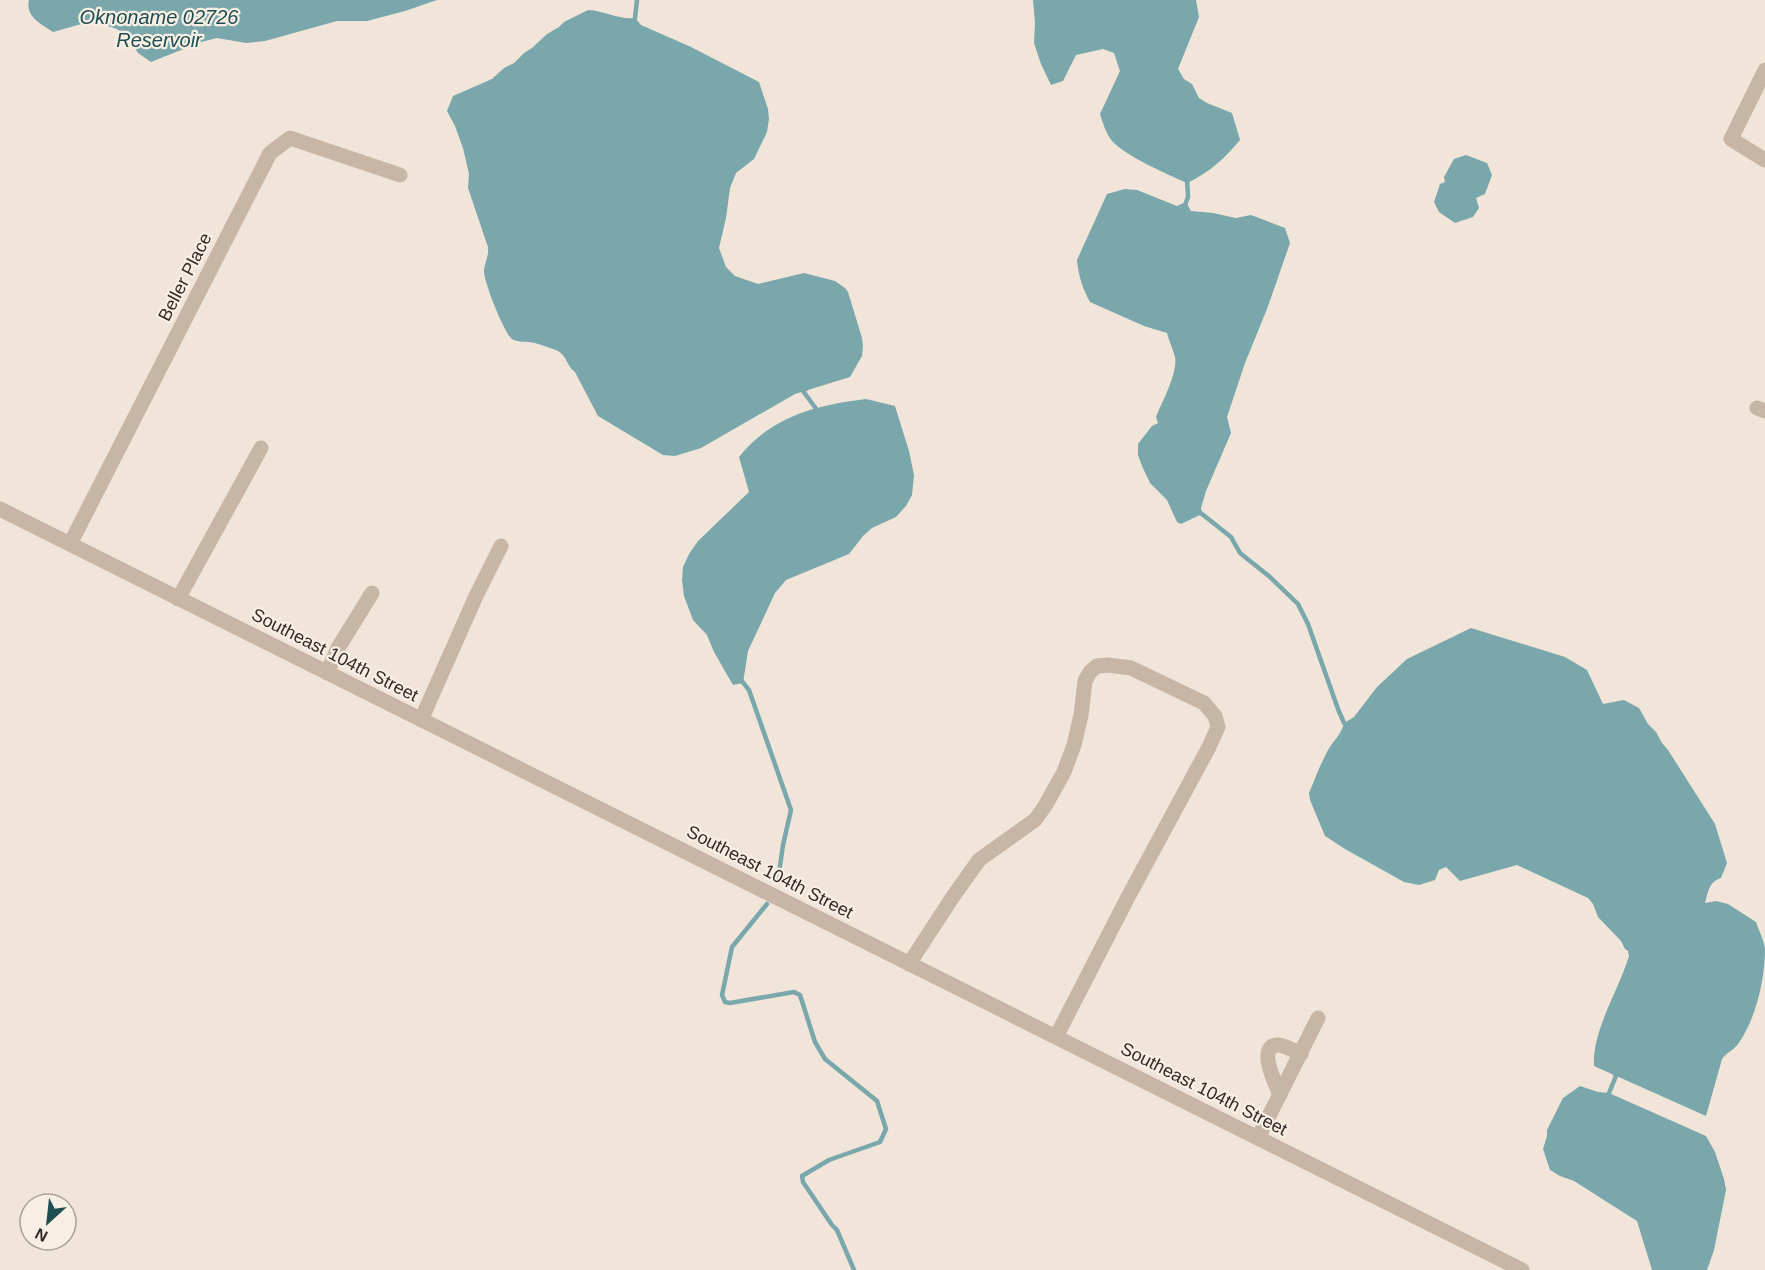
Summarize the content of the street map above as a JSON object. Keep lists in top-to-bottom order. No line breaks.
{"streets":{"street":["Beller Place","Southeast 104th Street"]},"crossings":[["Beller Place","Southeast 104th Street"]],"water":["Oknoname 02726 Reservoir"],"north":"bottom left"}
